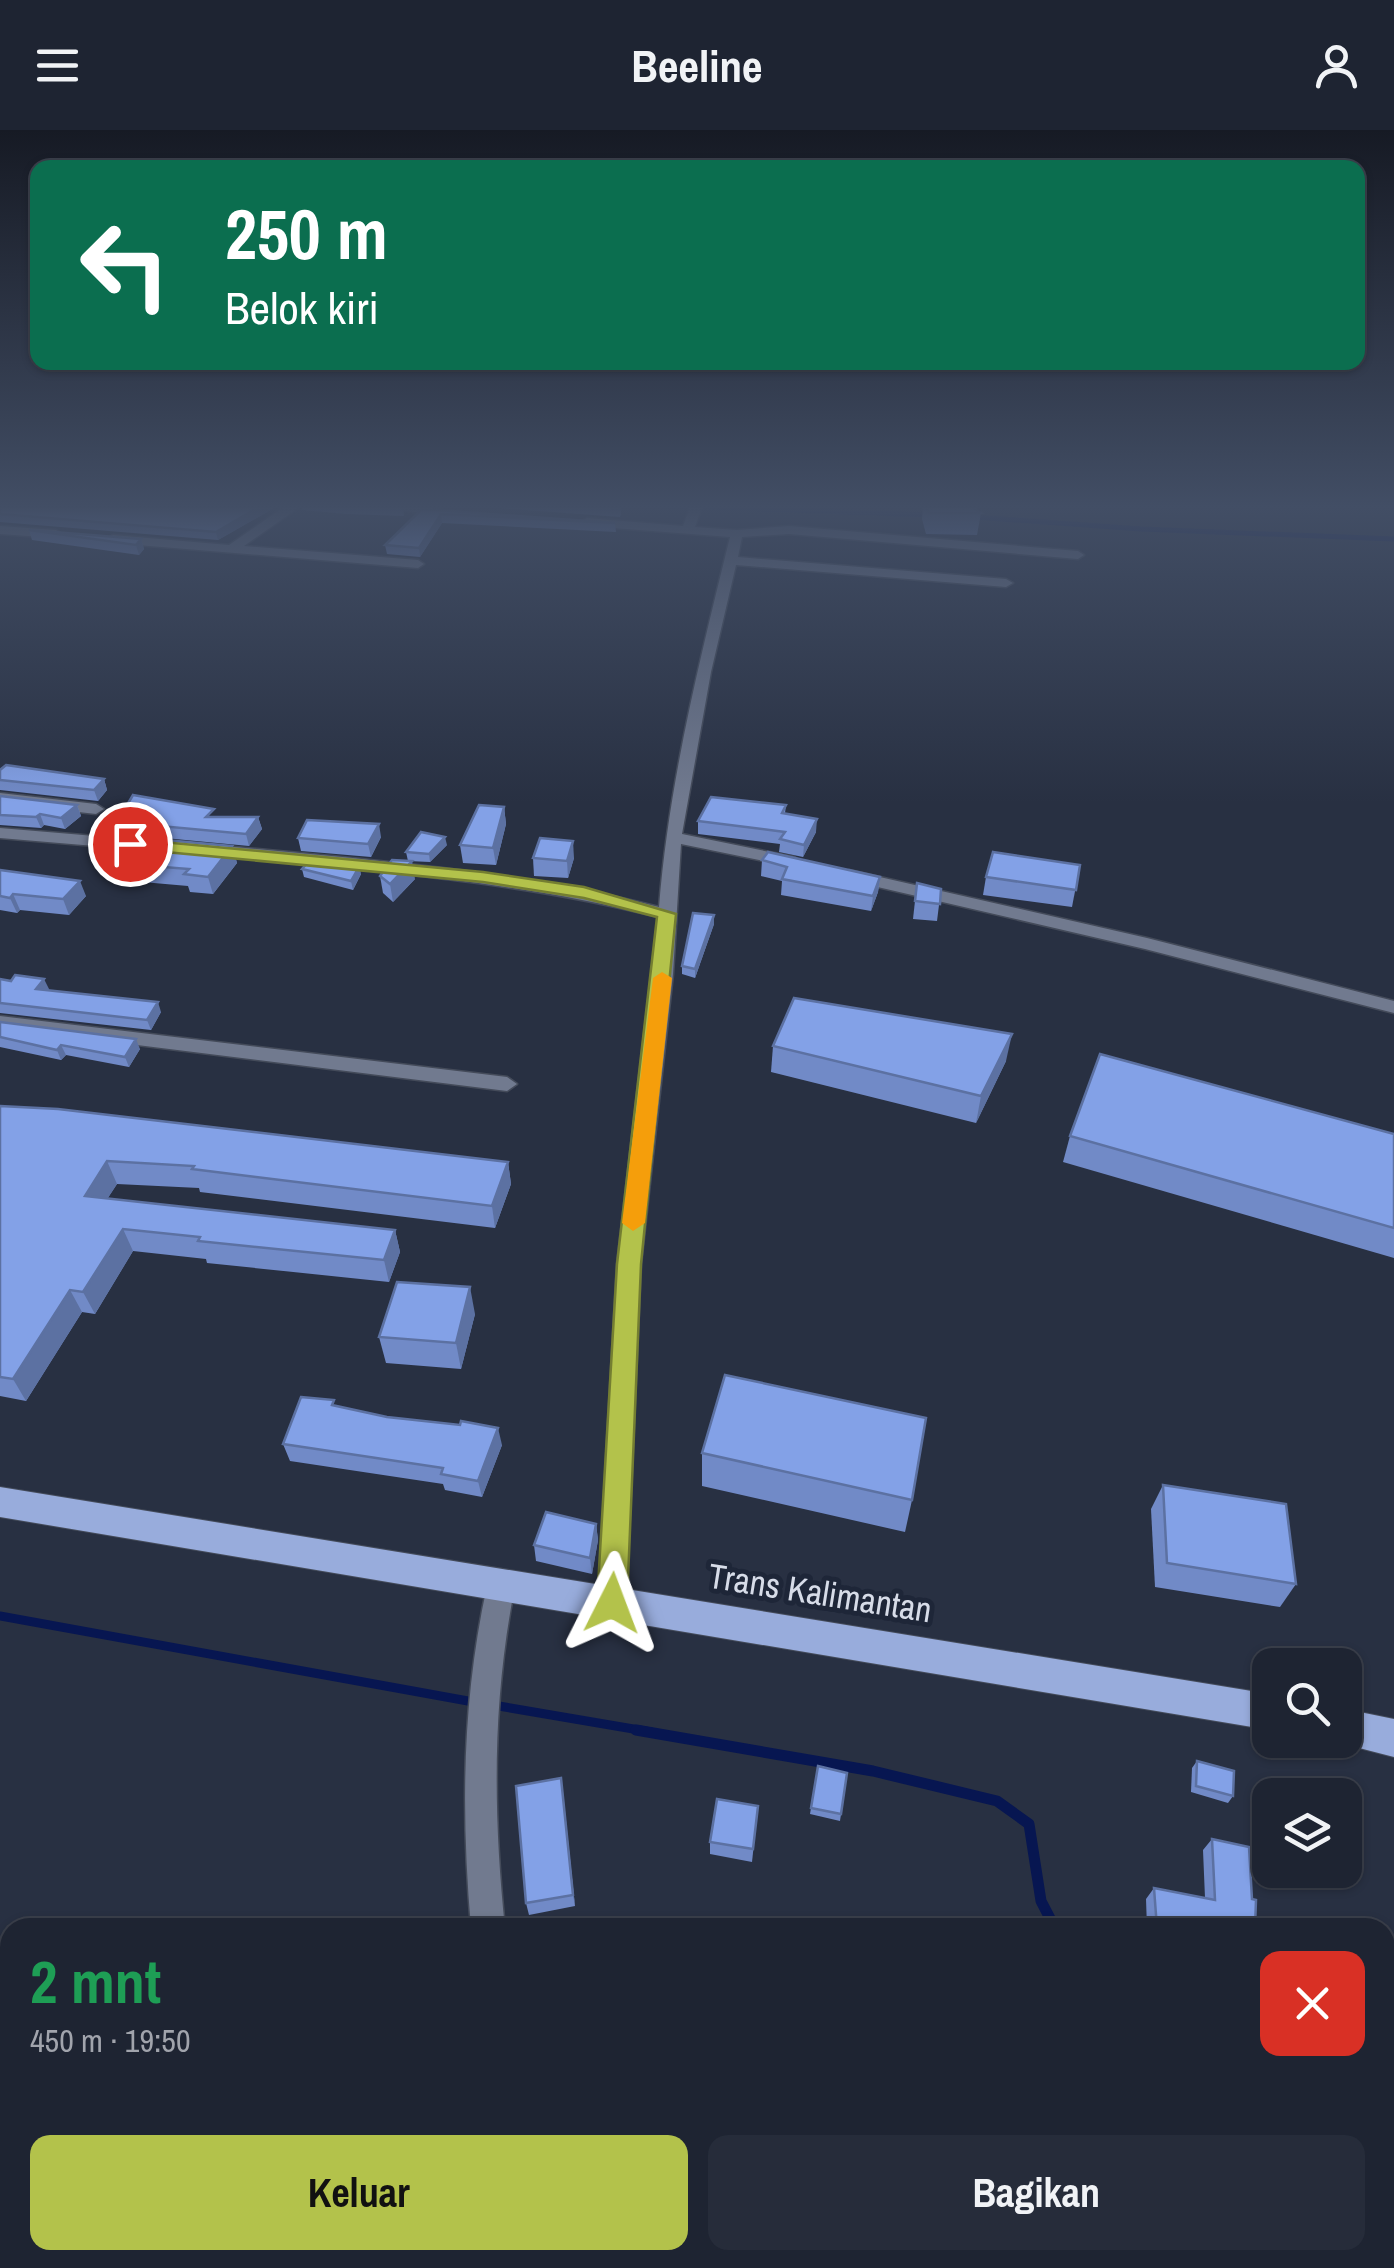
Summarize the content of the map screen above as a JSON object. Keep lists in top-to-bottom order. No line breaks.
{"streets":{"highway":["Trans Kalimantan"]},"page":{"header":"Beeline","turn":["250 m","Belok kiri"],"heading":["2 mnt","450 m · 19:50"],"buttons":["Keluar","Bagikan"]}}
